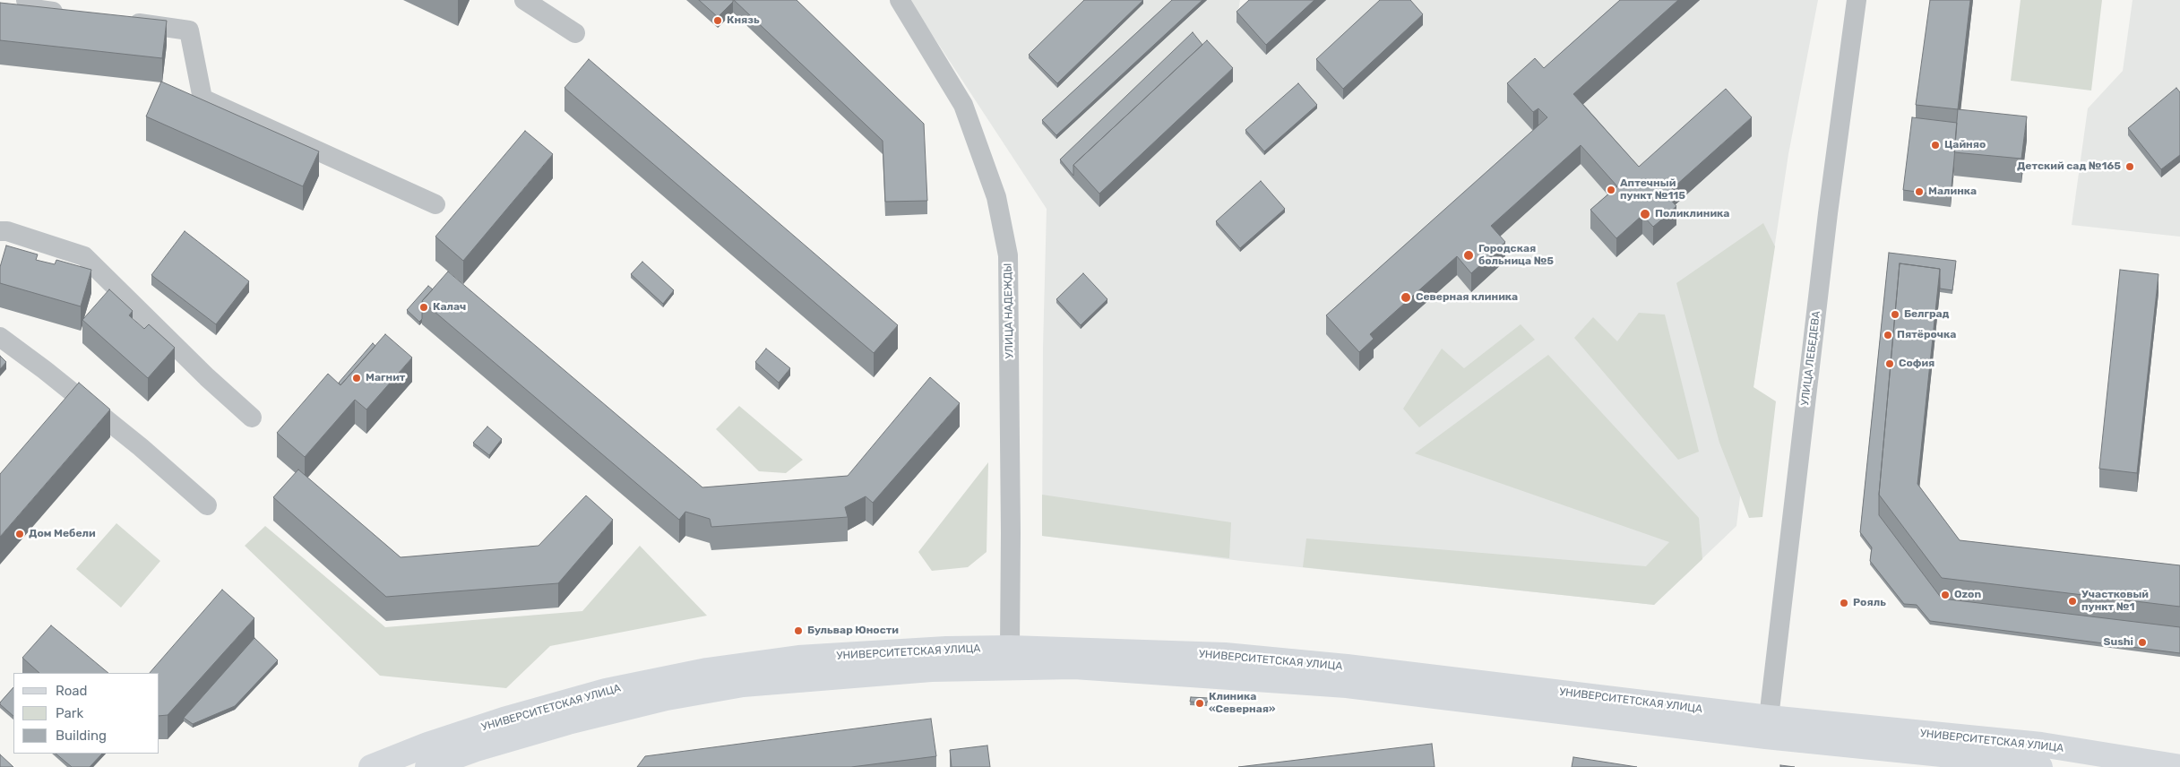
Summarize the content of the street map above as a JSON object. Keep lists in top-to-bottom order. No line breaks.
{"streets":{"main road":["УНИВЕРСИТЕТСКАЯ УЛИЦА"],"street":["УЛИЦА НАДЕЖДЫ","УЛИЦА ЛЕБЕДЕВА"]},"crossings":[["УЛИЦА НАДЕЖДЫ","УНИВЕРСИТЕТСКАЯ УЛИЦА"],["УЛИЦА ЛЕБЕДЕВА","УНИВЕРСИТЕТСКАЯ УЛИЦА"]],"places":["Князь","Цайняо","Детский сад №165","Аптечный пункт №115","Малинка","Поликлиника","Городская больница №5","Северная клиника","Калач","Белград","Пятёрочка","София","Магнит","Дом Мебели","Ozon","Участковый пункт №1","Рояль","Бульвар Юности","Sushi","Клиника «Северная»"],"legend":["Road","Park","Building"]}
